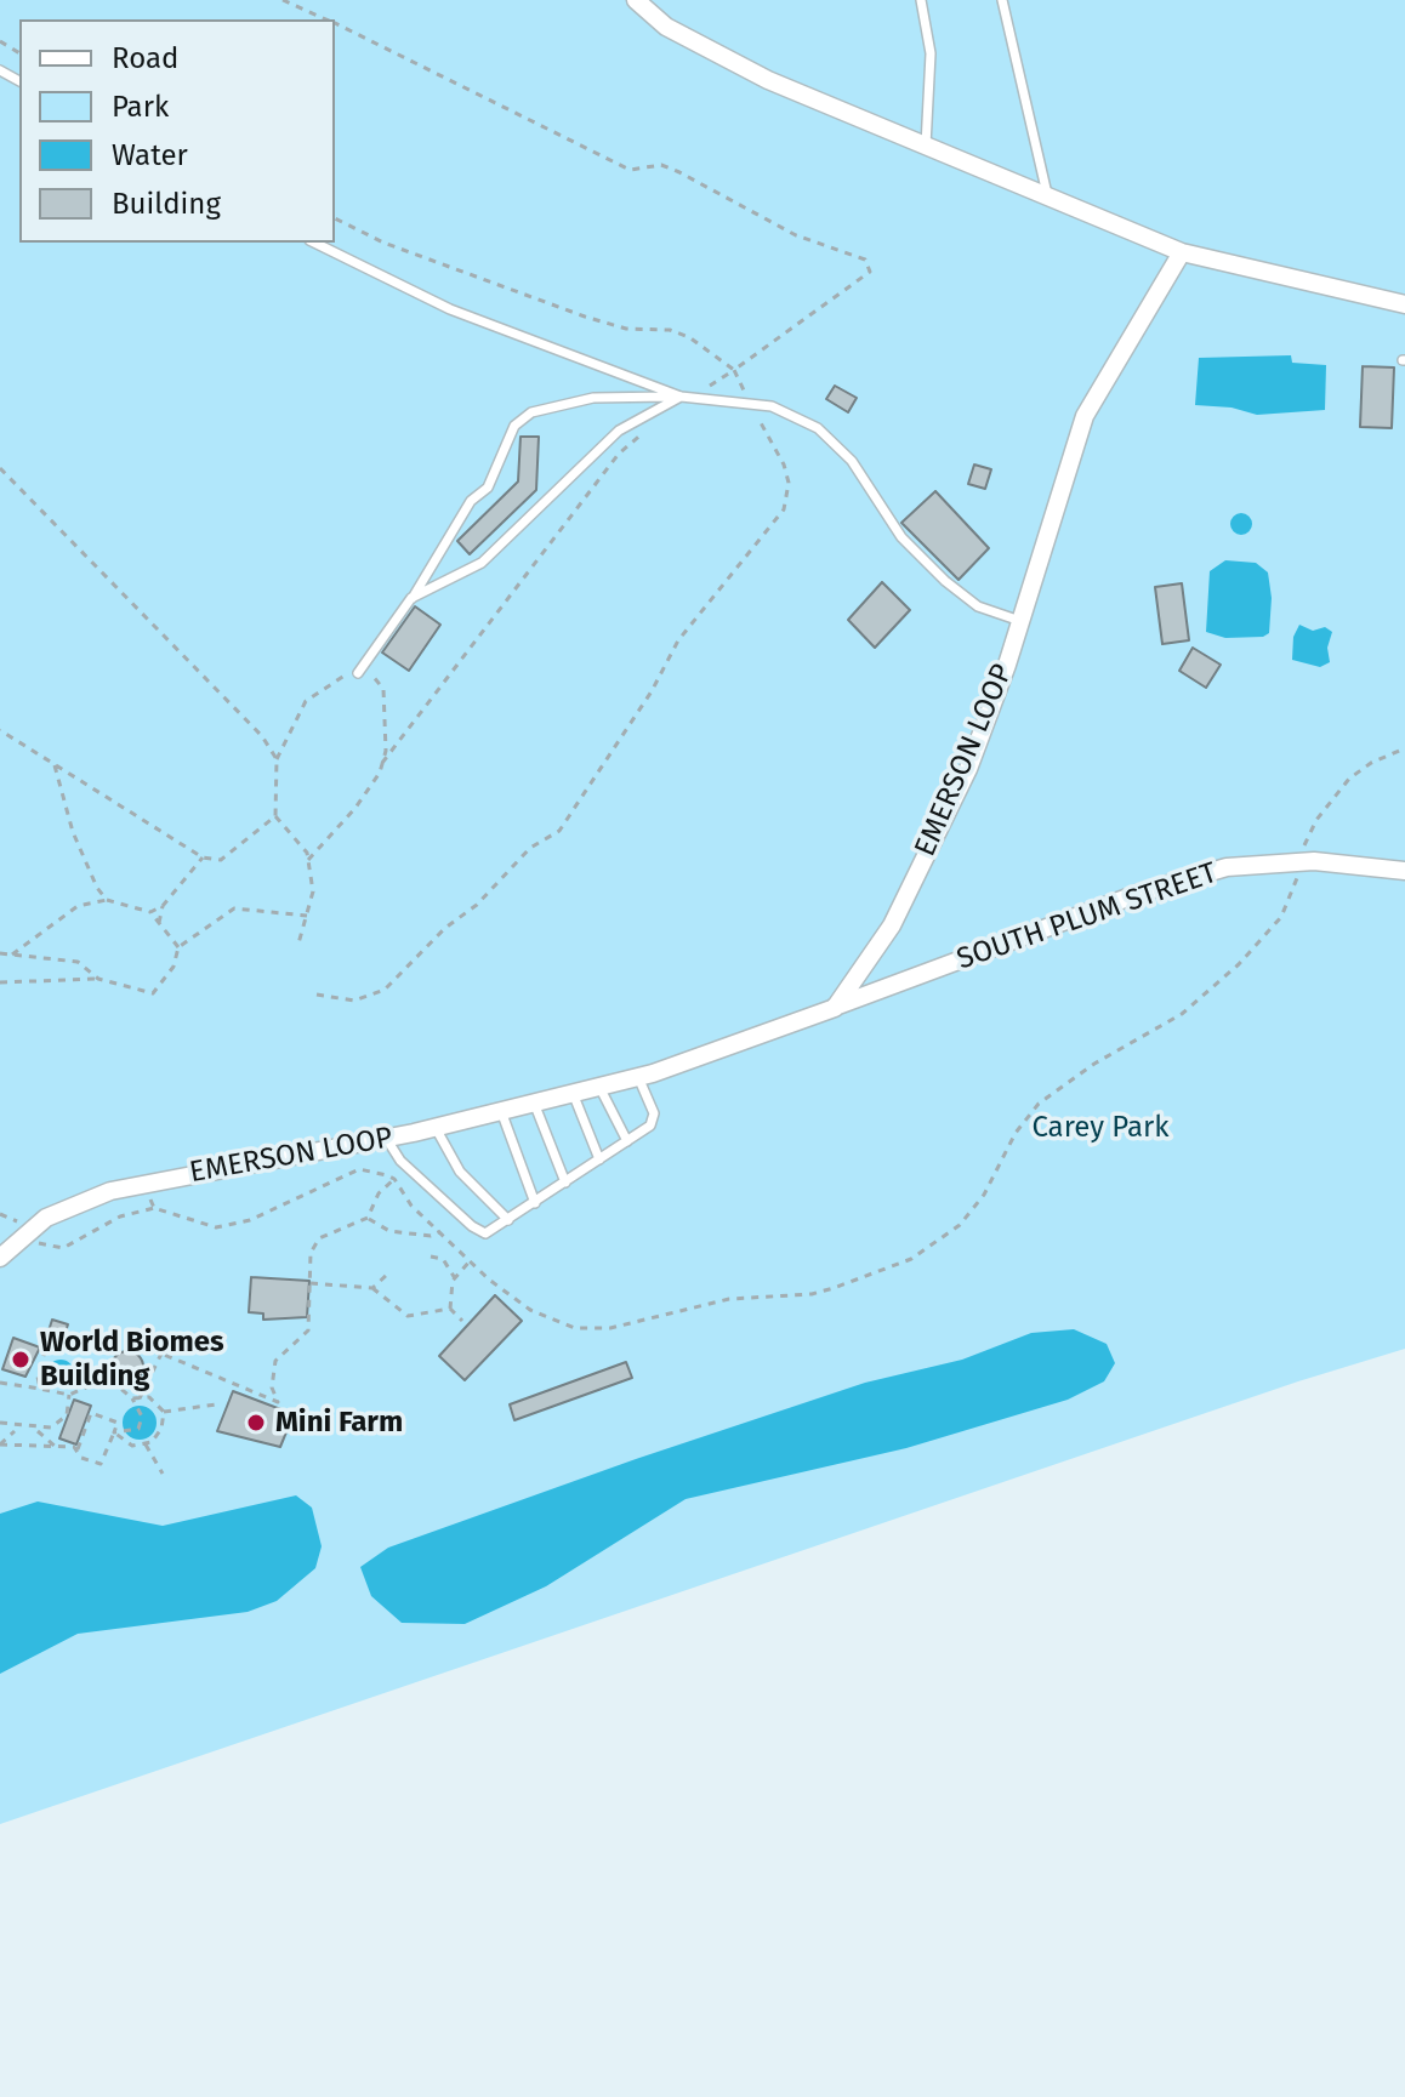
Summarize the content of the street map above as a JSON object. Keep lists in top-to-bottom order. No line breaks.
{"streets":{"street":["EMERSON LOOP","SOUTH PLUM STREET"]},"crossings":[["EMERSON LOOP","SOUTH PLUM STREET"]],"parks":["Carey Park"],"places":["World Biomes Building","Mini Farm"],"legend":["Road","Park","Water","Building"]}
